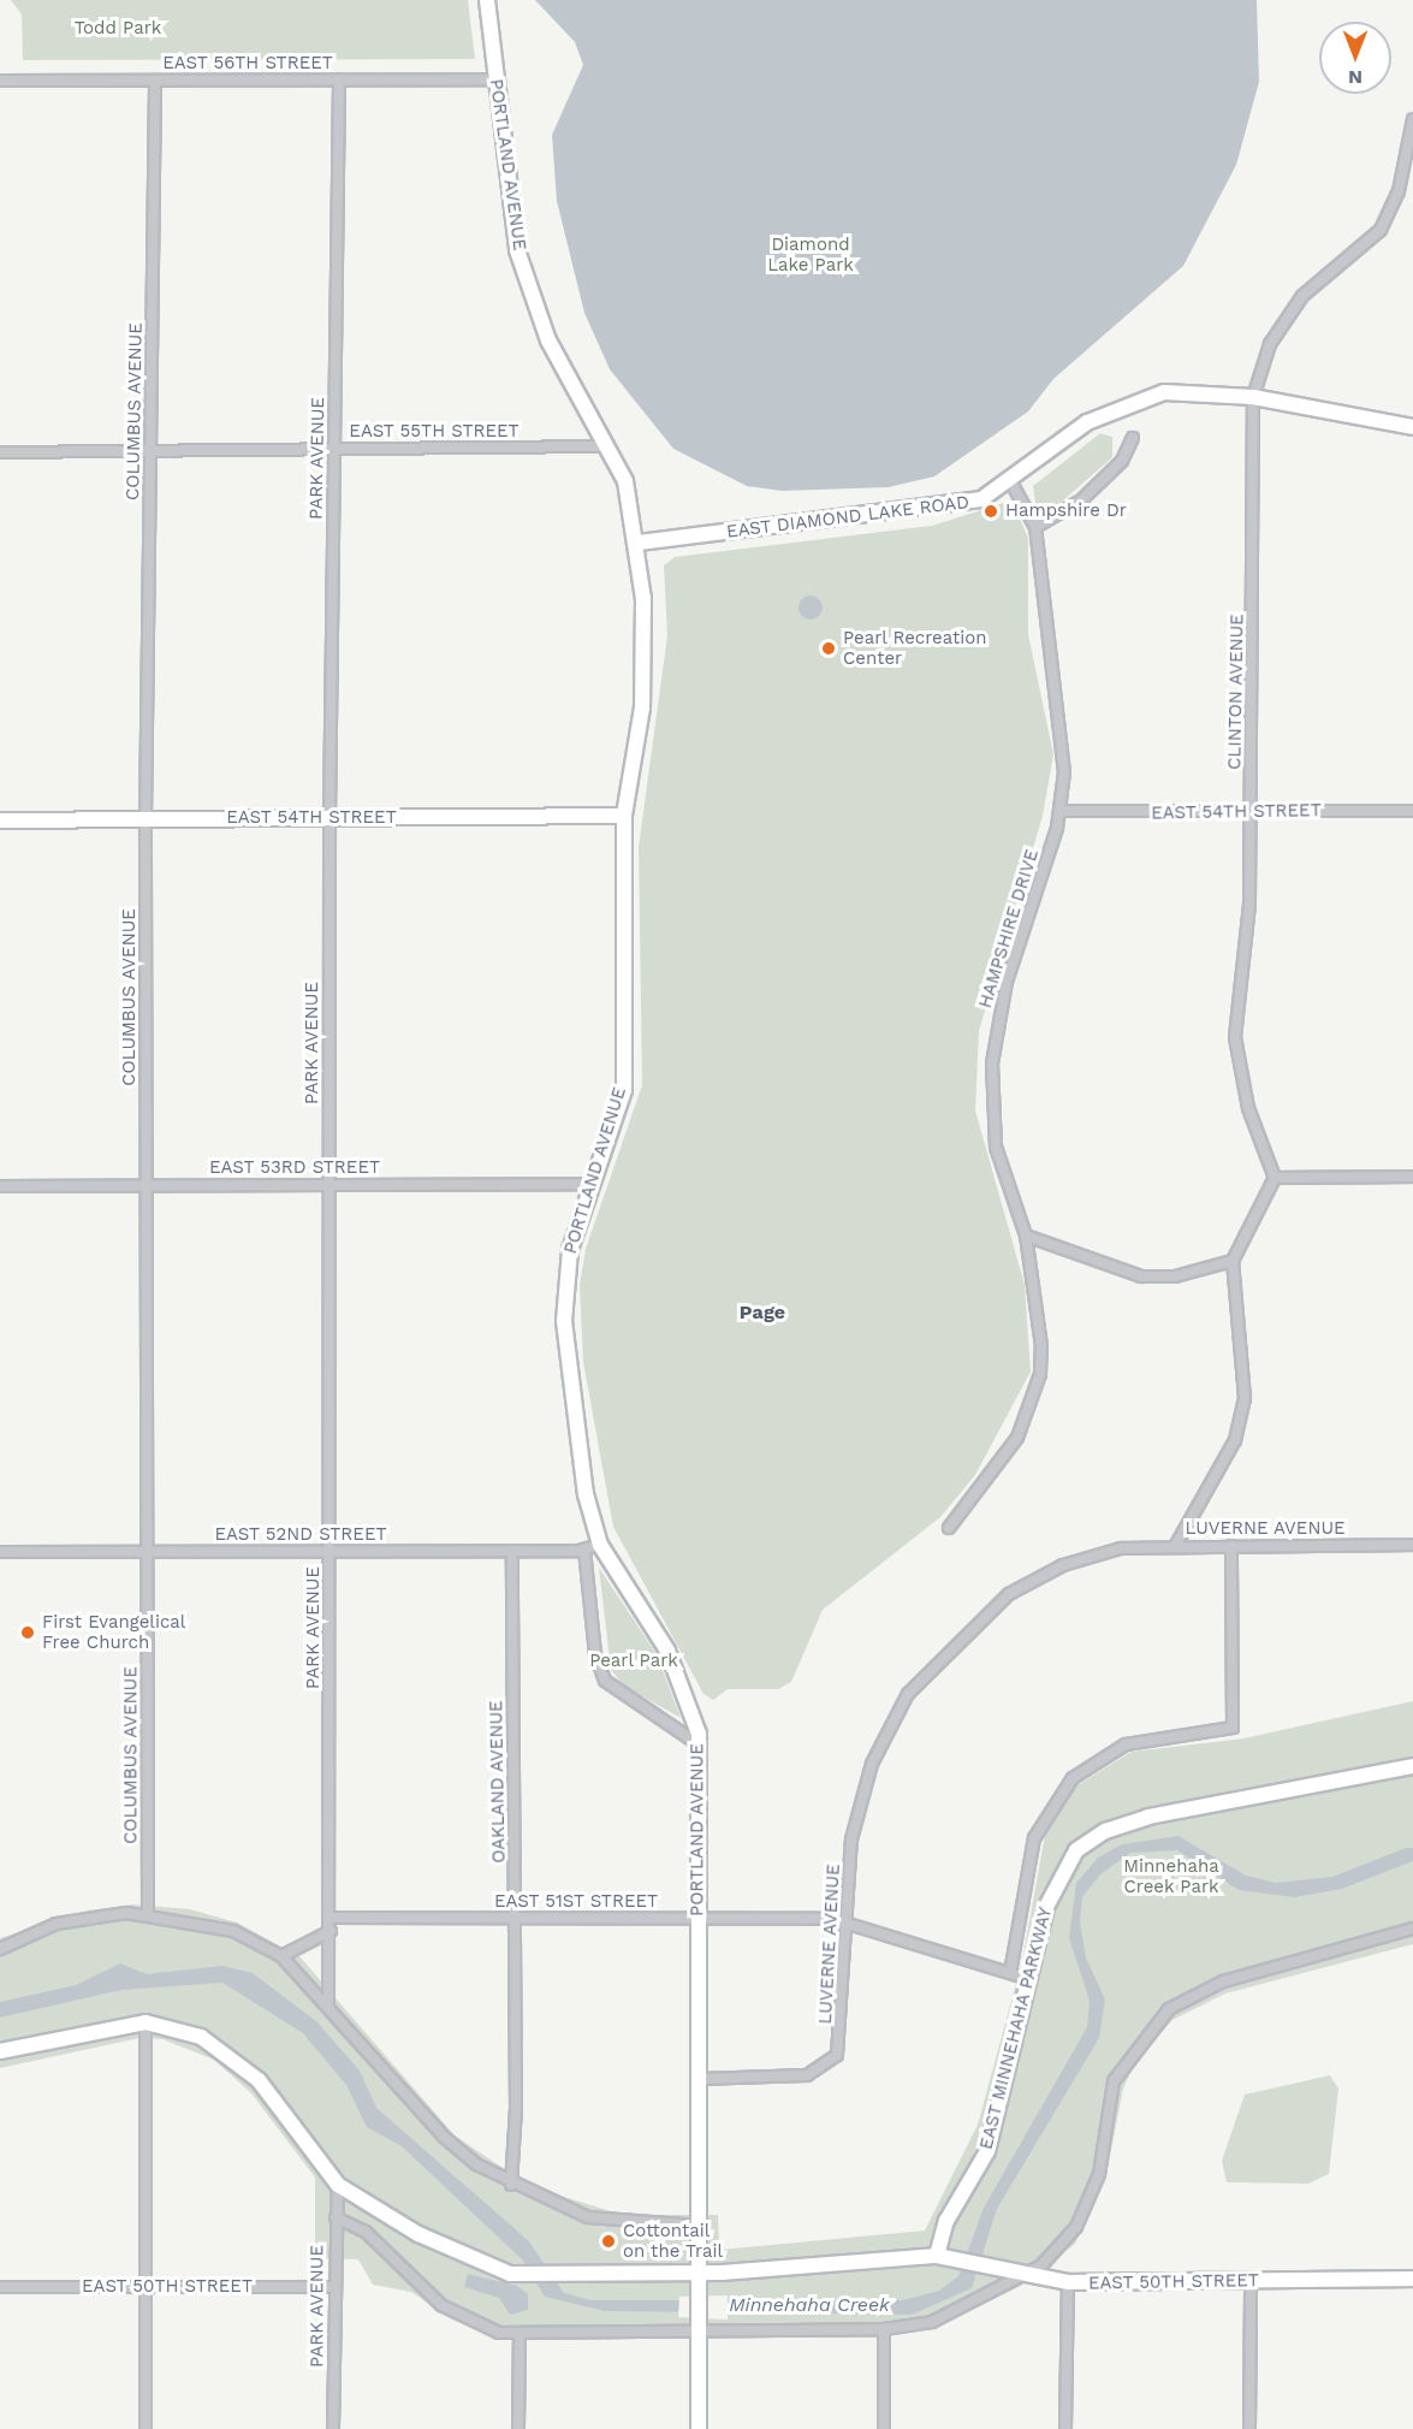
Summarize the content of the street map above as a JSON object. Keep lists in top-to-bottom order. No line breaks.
{"streets":{"street":["EAST 56TH STREET","PORTLAND AVENUE","COLUMBUS AVENUE","EAST 55TH STREET","PARK AVENUE","EAST DIAMOND LAKE ROAD","CLINTON AVENUE","EAST 54TH STREET","HAMPSHIRE DRIVE","EAST 53RD STREET","LUVERNE AVENUE","EAST 52ND STREET","OAKLAND AVENUE","EAST 51ST STREET","EAST MINNEHAHA PARKWAY","EAST 50TH STREET"]},"crossings":[["EAST 56TH STREET","PORTLAND AVENUE"],["EAST 56TH STREET","COLUMBUS AVENUE"],["EAST 56TH STREET","PARK AVENUE"],["PORTLAND AVENUE","EAST 55TH STREET"],["PORTLAND AVENUE","EAST DIAMOND LAKE ROAD"],["PORTLAND AVENUE","EAST 54TH STREET"],["PORTLAND AVENUE","EAST 53RD STREET"],["PORTLAND AVENUE","LUVERNE AVENUE"],["PORTLAND AVENUE","EAST 52ND STREET"],["PORTLAND AVENUE","EAST 51ST STREET"],["COLUMBUS AVENUE","EAST 55TH STREET"],["COLUMBUS AVENUE","EAST 54TH STREET"],["COLUMBUS AVENUE","EAST 53RD STREET"],["COLUMBUS AVENUE","EAST 52ND STREET"],["EAST 55TH STREET","PARK AVENUE"],["PARK AVENUE","EAST 54TH STREET"],["PARK AVENUE","EAST 53RD STREET"],["PARK AVENUE","EAST 52ND STREET"],["PARK AVENUE","EAST 51ST STREET"],["PARK AVENUE","EAST 50TH STREET"],["EAST DIAMOND LAKE ROAD","CLINTON AVENUE"],["EAST DIAMOND LAKE ROAD","HAMPSHIRE DRIVE"],["CLINTON AVENUE","EAST 54TH STREET"],["EAST 54TH STREET","HAMPSHIRE DRIVE"],["LUVERNE AVENUE","EAST 51ST STREET"],["EAST 52ND STREET","OAKLAND AVENUE"],["OAKLAND AVENUE","EAST 51ST STREET"],["EAST 51ST STREET","EAST MINNEHAHA PARKWAY"],["EAST MINNEHAHA PARKWAY","EAST 50TH STREET"]],"districts":["Page"],"water":["Minnehaha Creek"],"parks":["Todd Park","Diamond Lake Park","Pearl Park","Minnehaha Creek Park"],"places":["Hampshire Dr","Pearl Recreation Center","First Evangelical Free Church","Cottontail on the Trail"],"north":"bottom"}
